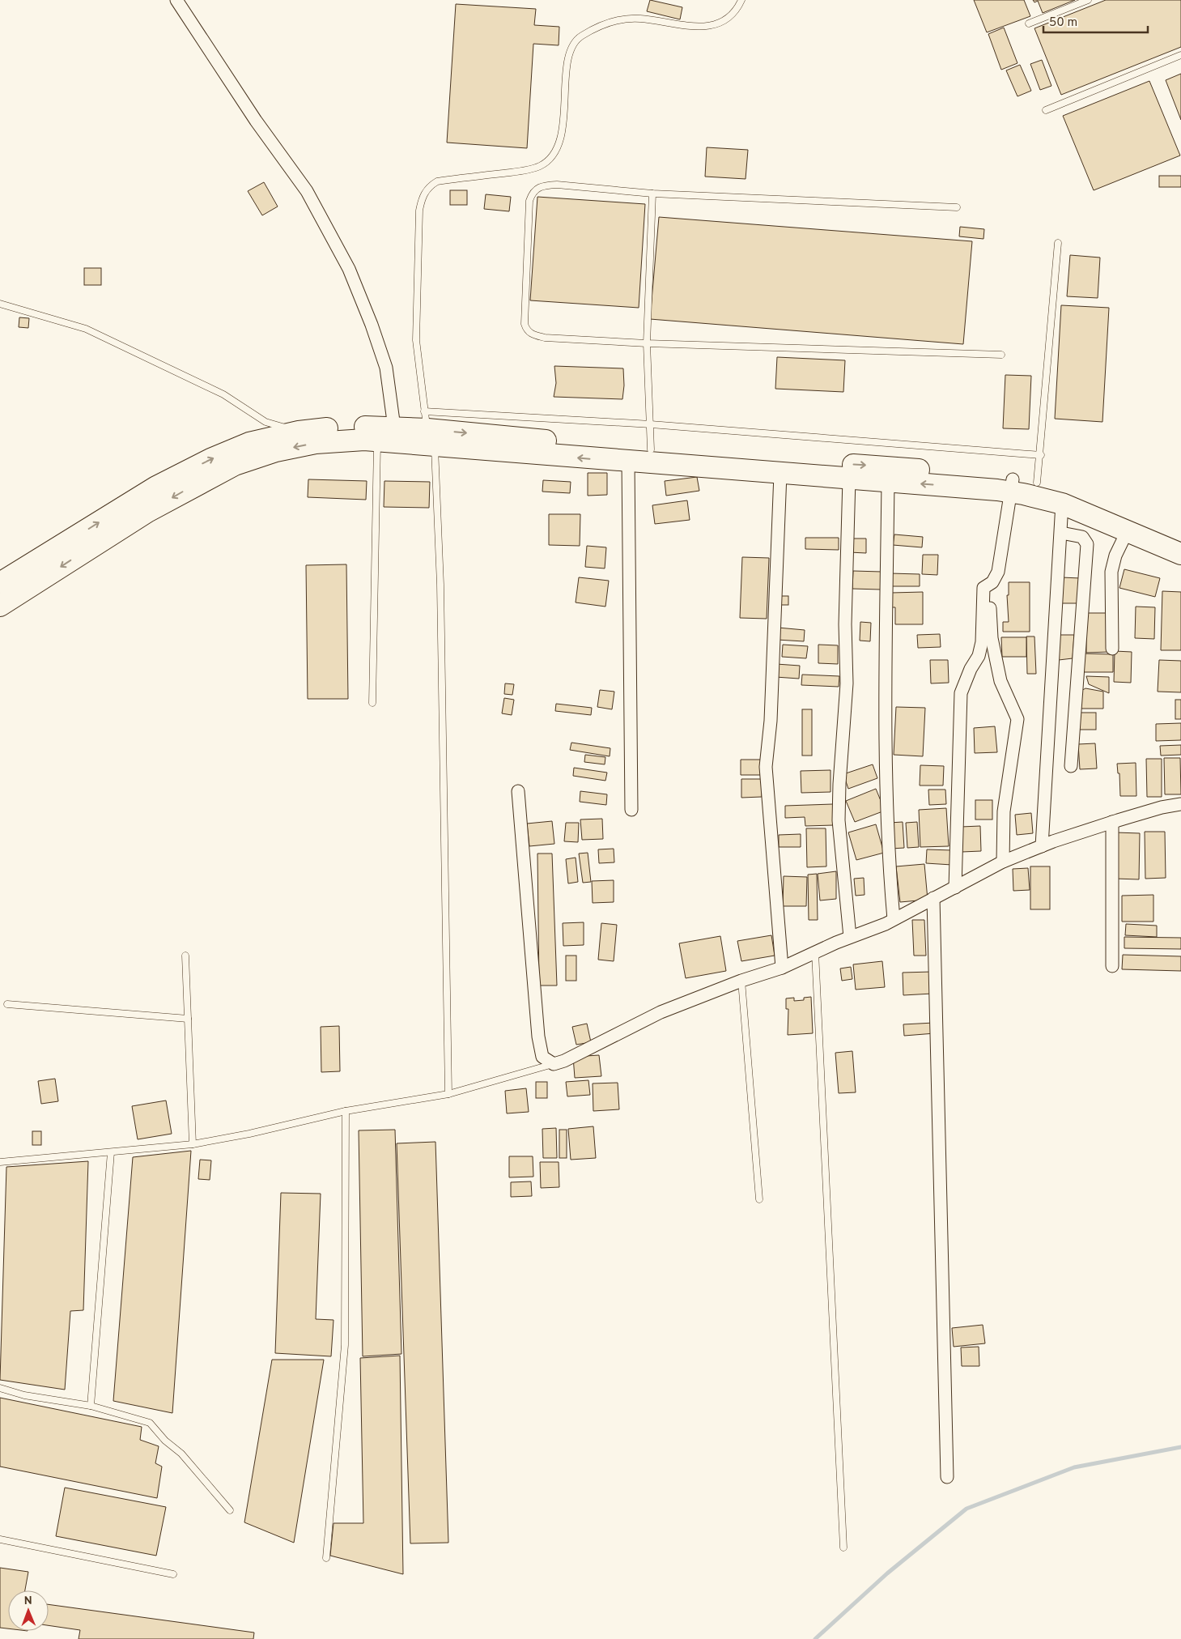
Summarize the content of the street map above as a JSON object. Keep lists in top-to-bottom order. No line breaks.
{"scale_bar":"50 m","north":"top"}
